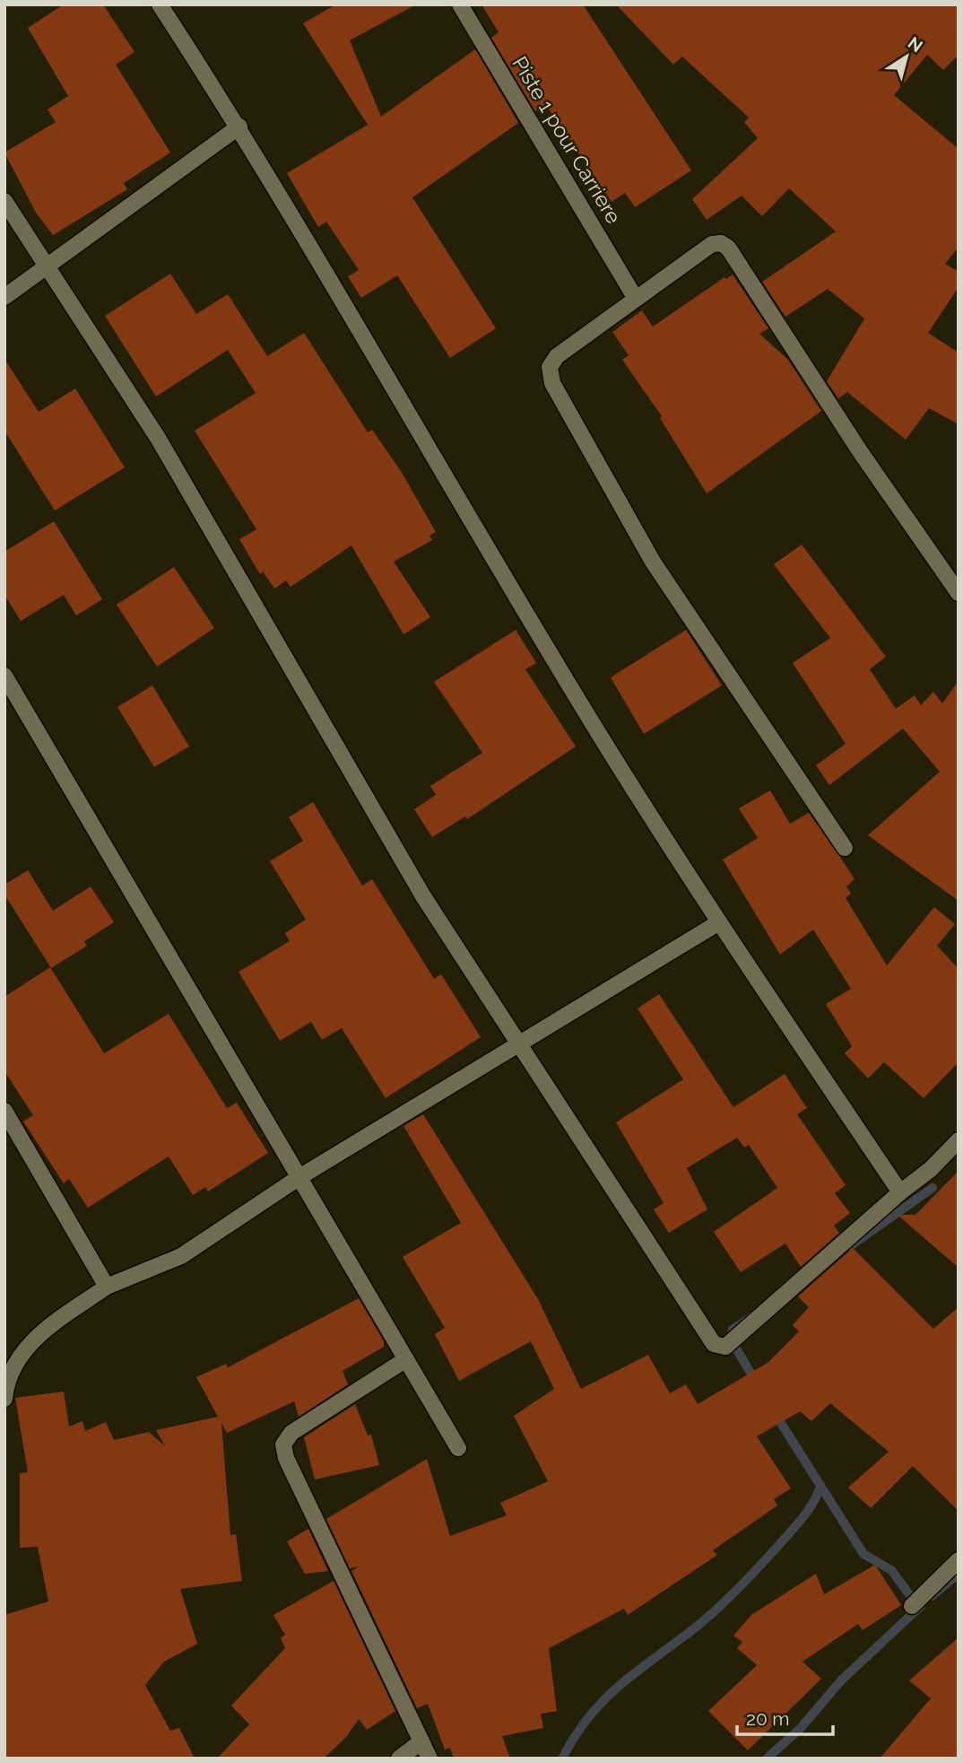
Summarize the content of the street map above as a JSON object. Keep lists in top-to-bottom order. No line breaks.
{"streets":{"street":["Piste 1 pour Carriere"]},"scale_bar":"20 m","north":"top right"}
